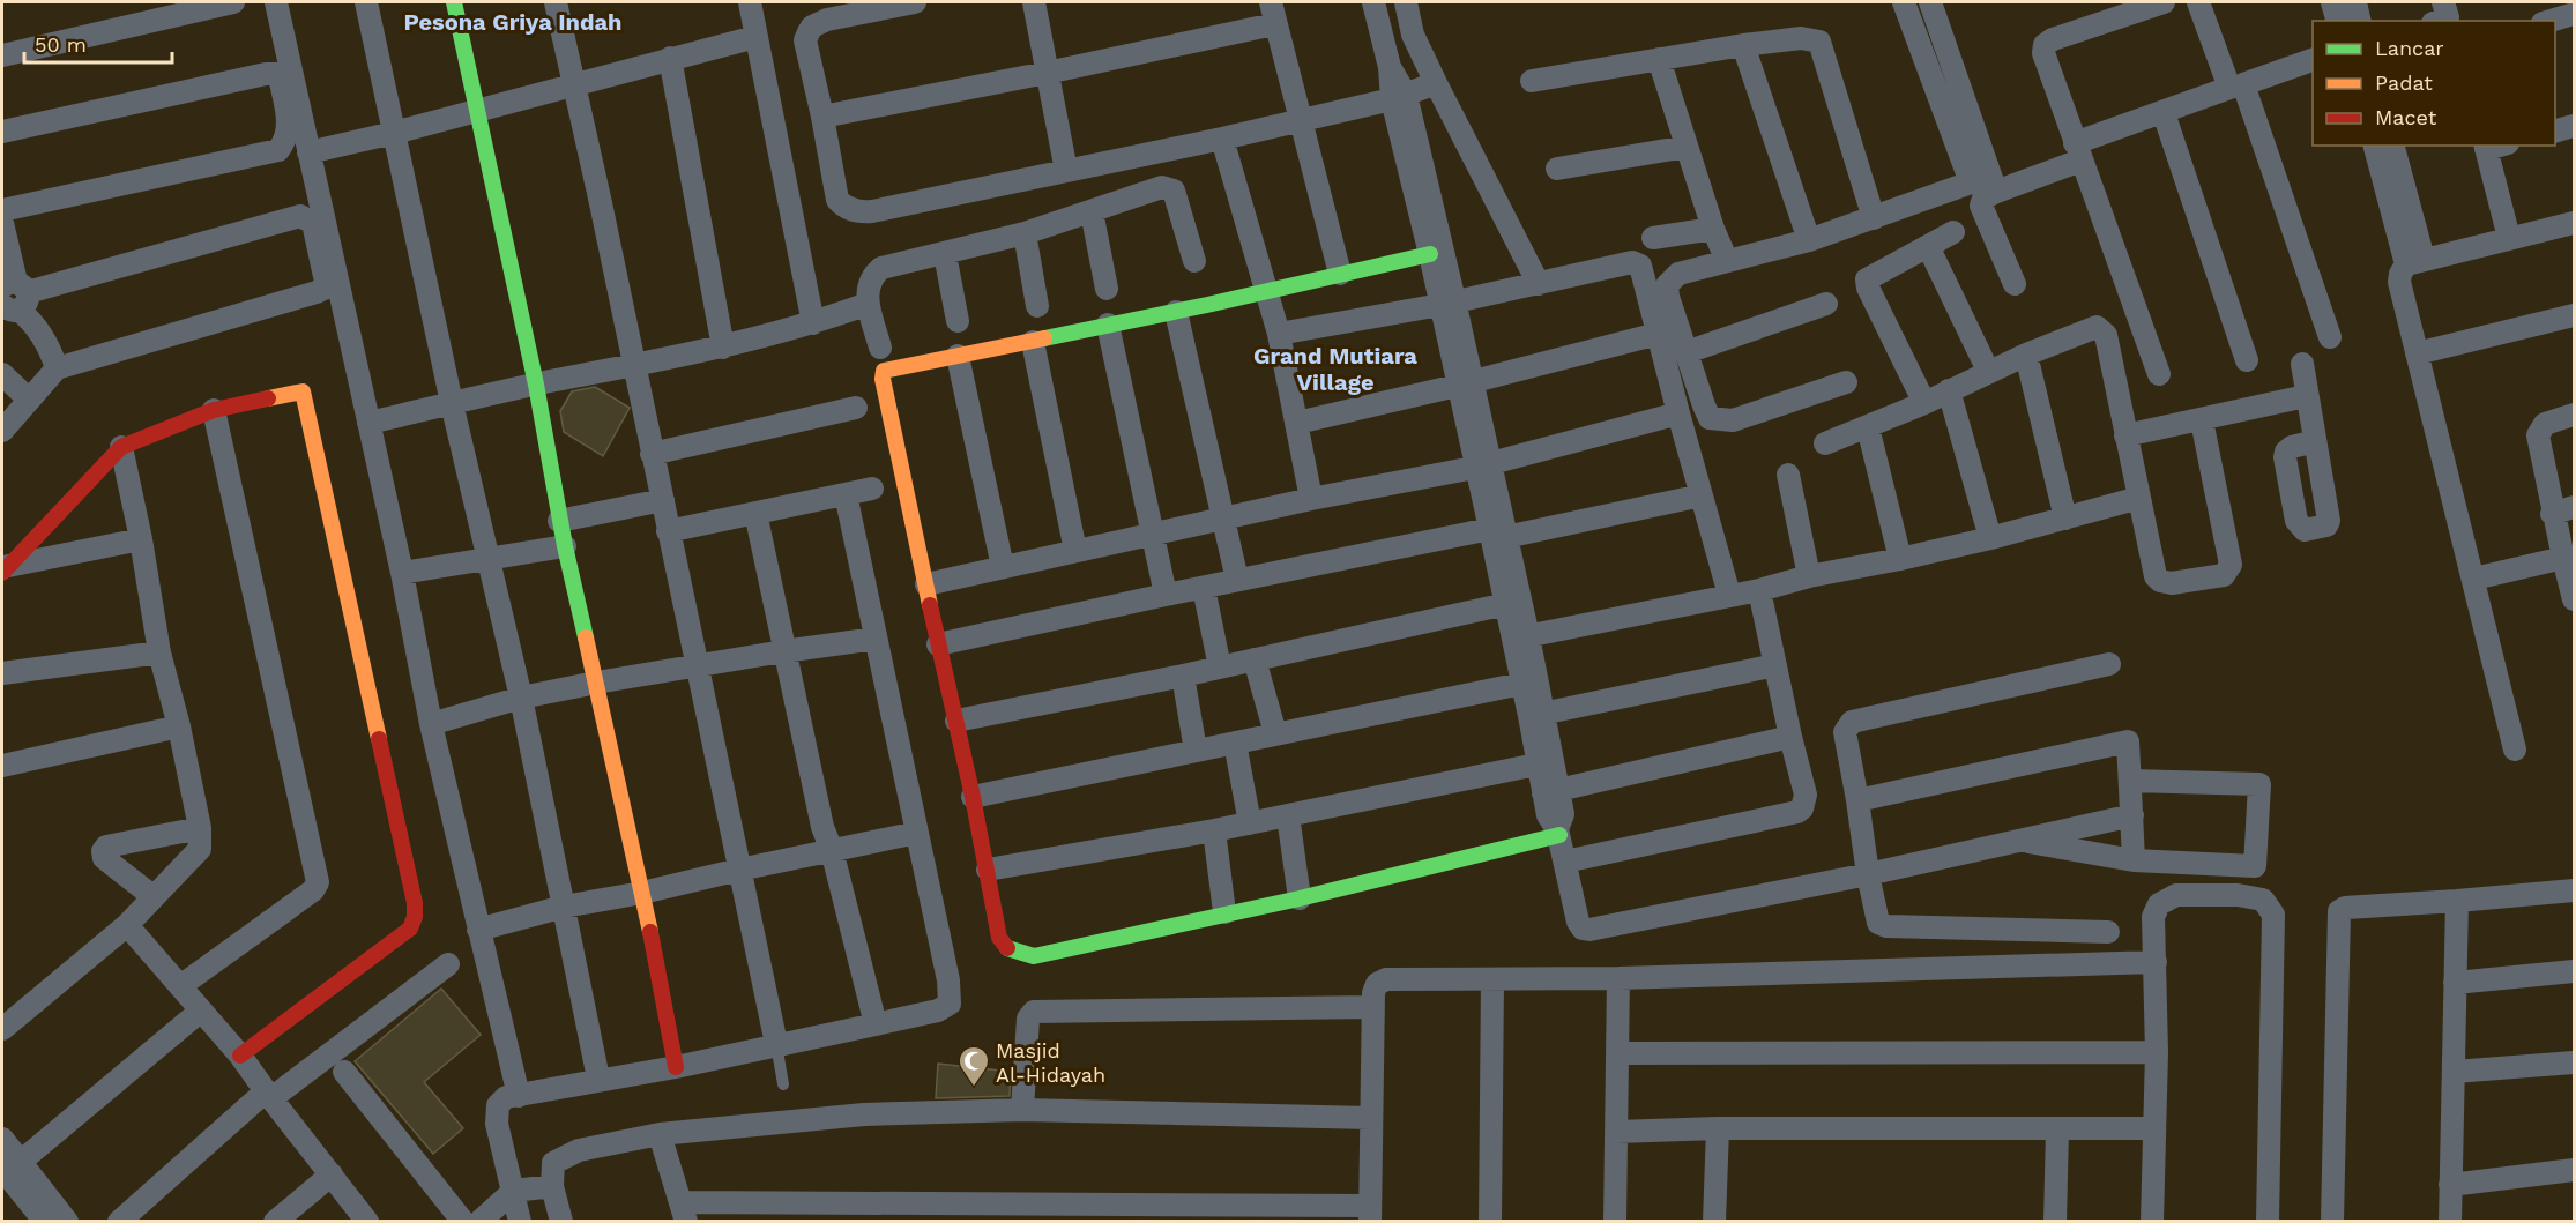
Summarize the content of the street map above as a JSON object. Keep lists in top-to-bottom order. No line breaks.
{"districts":["Pesona Griya Indah","Grand Mutiara Village"],"places":{"mosque":["Masjid Al-Hidayah"]},"legend":["Lancar","Padat","Macet"],"scale_bar":"50 m"}
